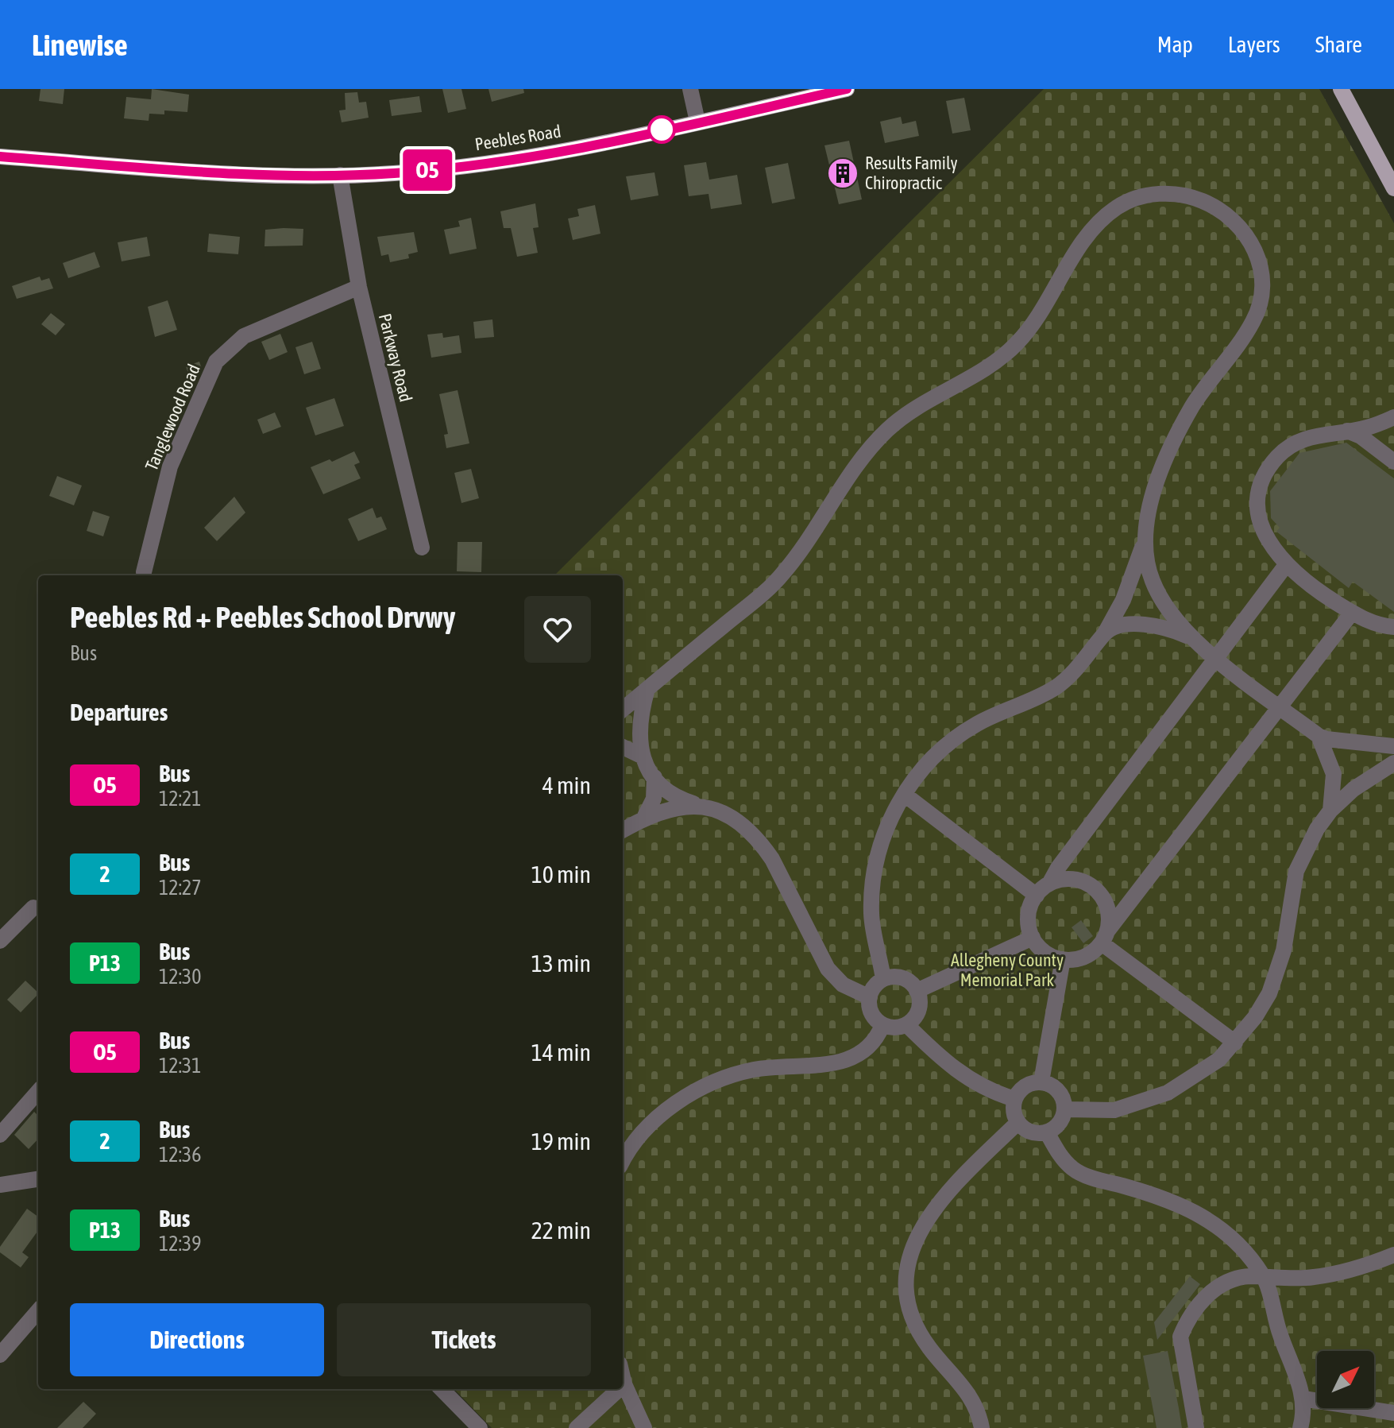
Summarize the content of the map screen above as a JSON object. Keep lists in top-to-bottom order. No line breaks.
{"streets":{"main road":["Peebles Road"],"street":["Parkway Road","Tanglewood Road"]},"crossings":[["Peebles Road","Parkway Road"],["Parkway Road","Tanglewood Road"]],"parks":["Allegheny County Memorial Park"],"places":{"building":["Results Family Chiropractic"]},"lines":["bus line O5"],"north":"top right","page":{"header":"Linewise","nav":["Map","Layers","Share"],"on_map":"O5","heading":[["Peebles Rd + Peebles School Drvwy","Bus"],"Departures"],"list":[{"mark":"O5","name":"Bus","note":"12:21","value":"4 min"},{"mark":"2","name":"Bus","note":"12:27","value":"10 min"},{"mark":"P13","name":"Bus","note":"12:30","value":"13 min"},{"mark":"O5","name":"Bus","note":"12:31","value":"14 min"},{"mark":"2","name":"Bus","note":"12:36","value":"19 min"},{"mark":"P13","name":"Bus","note":"12:39","value":"22 min"}],"buttons":["Directions","Tickets"]}}
